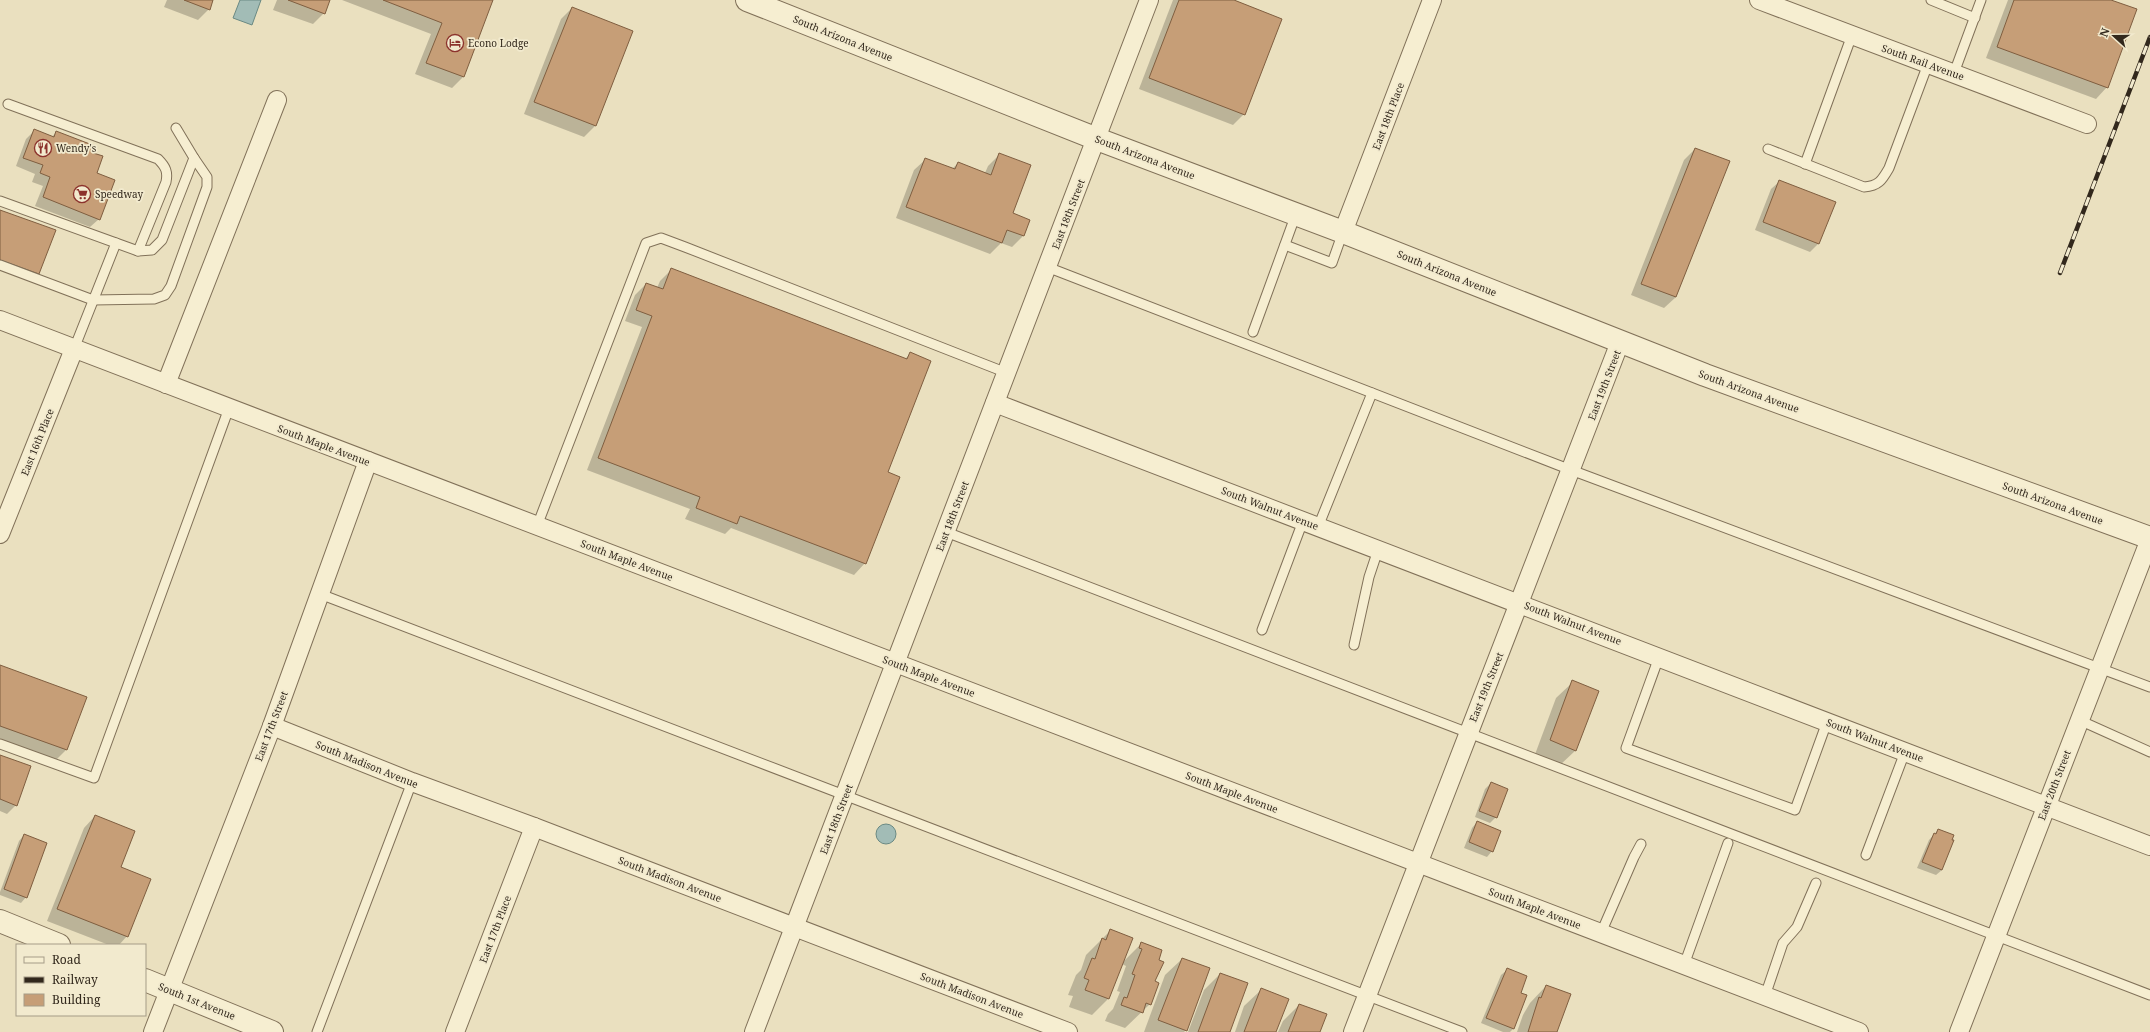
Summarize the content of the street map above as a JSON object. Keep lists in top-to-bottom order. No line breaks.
{"streets":{"street":["South Arizona Avenue","South Rail Avenue","East 18th Place","East 18th Street","East 19th Street","East 16th Place","South Maple Avenue","South Walnut Avenue","East 17th Street","South Madison Avenue","East 20th Street","East 17th Place","South 1st Avenue"]},"crossings":[["South Arizona Avenue","East 18th Place"],["South Arizona Avenue","East 18th Street"],["South Arizona Avenue","East 19th Street"],["South Arizona Avenue","East 20th Street"],["East 18th Street","South Maple Avenue"],["East 18th Street","South Walnut Avenue"],["East 18th Street","South Madison Avenue"],["East 19th Street","South Maple Avenue"],["East 19th Street","South Walnut Avenue"],["East 16th Place","South Maple Avenue"],["South Maple Avenue","East 17th Street"],["South Walnut Avenue","East 20th Street"],["East 17th Street","South Madison Avenue"],["East 17th Street","South 1st Avenue"],["South Madison Avenue","East 17th Place"]],"places":{"hotel":["Econo Lodge"],"restaurant":["Wendy's"],"supermarket":["Speedway"]},"legend":["Road","Railway","Building"],"north":"left"}
